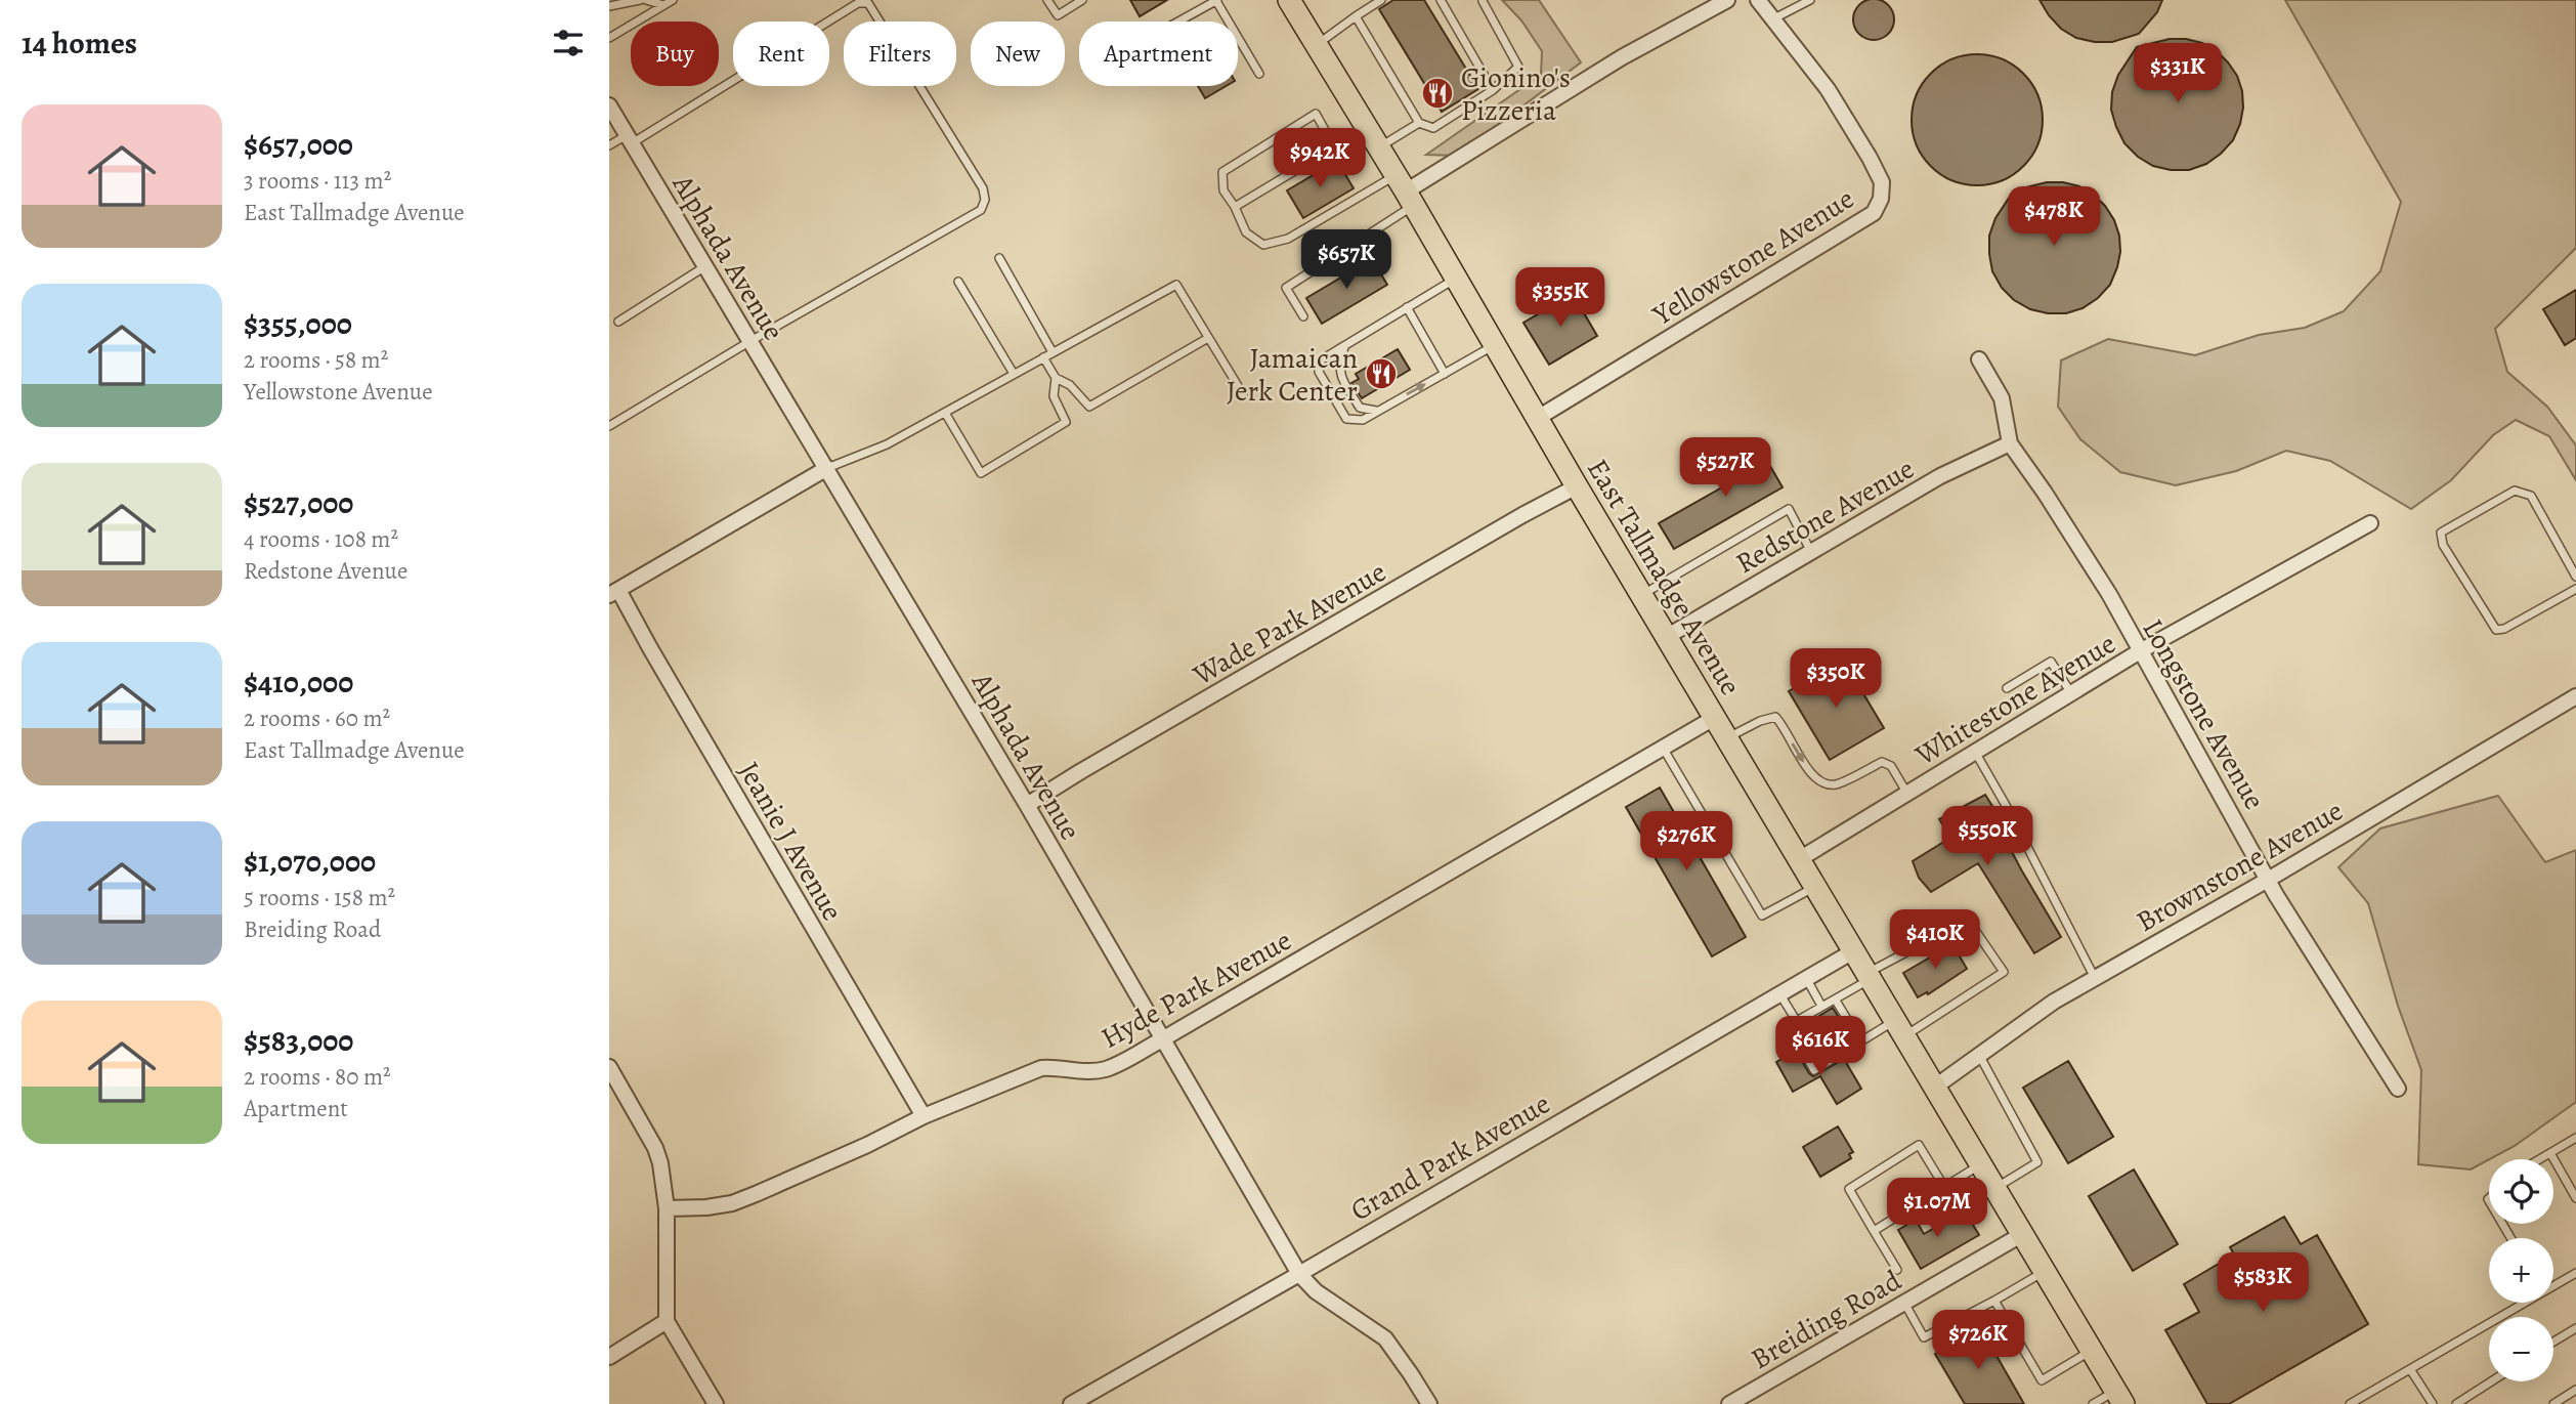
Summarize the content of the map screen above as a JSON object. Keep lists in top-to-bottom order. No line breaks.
{"streets":{"main road":["East Tallmadge Avenue"],"street":["Yellowstone Avenue","Alphada Avenue","Redstone Avenue","Wade Park Avenue","Whitestone Avenue","Longstone Avenue","Jeanie J Avenue","Brownstone Avenue","Hyde Park Avenue","Grand Park Avenue","Breiding Road"]},"crossings":[["Yellowstone Avenue","East Tallmadge Avenue"],["Alphada Avenue","Wade Park Avenue"],["Alphada Avenue","Hyde Park Avenue"],["Alphada Avenue","Grand Park Avenue"],["Redstone Avenue","East Tallmadge Avenue"],["Redstone Avenue","Longstone Avenue"],["East Tallmadge Avenue","Wade Park Avenue"],["East Tallmadge Avenue","Whitestone Avenue"],["East Tallmadge Avenue","Brownstone Avenue"],["East Tallmadge Avenue","Hyde Park Avenue"],["East Tallmadge Avenue","Grand Park Avenue"],["East Tallmadge Avenue","Breiding Road"],["Whitestone Avenue","Longstone Avenue"],["Longstone Avenue","Brownstone Avenue"],["Jeanie J Avenue","Hyde Park Avenue"]],"places":{"restaurant":["Gionino's Pizzeria","Jamaican Jerk Center"]},"page":{"heading":"14 homes","chip":["Buy","Rent","Filters","New","Apartment"],"price":["$331K","$942K","$478K","$657K","$355K","$527K","$350K","$550K","$276K","$410K","$616K","$1.07M","$583K","$726K"],"list":[{"name":"$657,000","note":"3 rooms · 113 m² · East Tallmadge Avenue"},{"name":"$355,000","note":"2 rooms · 58 m² · Yellowstone Avenue"},{"name":"$527,000","note":"4 rooms · 108 m² · Redstone Avenue"},{"name":"$410,000","note":"2 rooms · 60 m² · East Tallmadge Avenue"},{"name":"$1,070,000","note":"5 rooms · 158 m² · Breiding Road"},{"name":"$583,000","note":"2 rooms · 80 m² · Apartment"}],"map_buttons":["+","−"]}}
